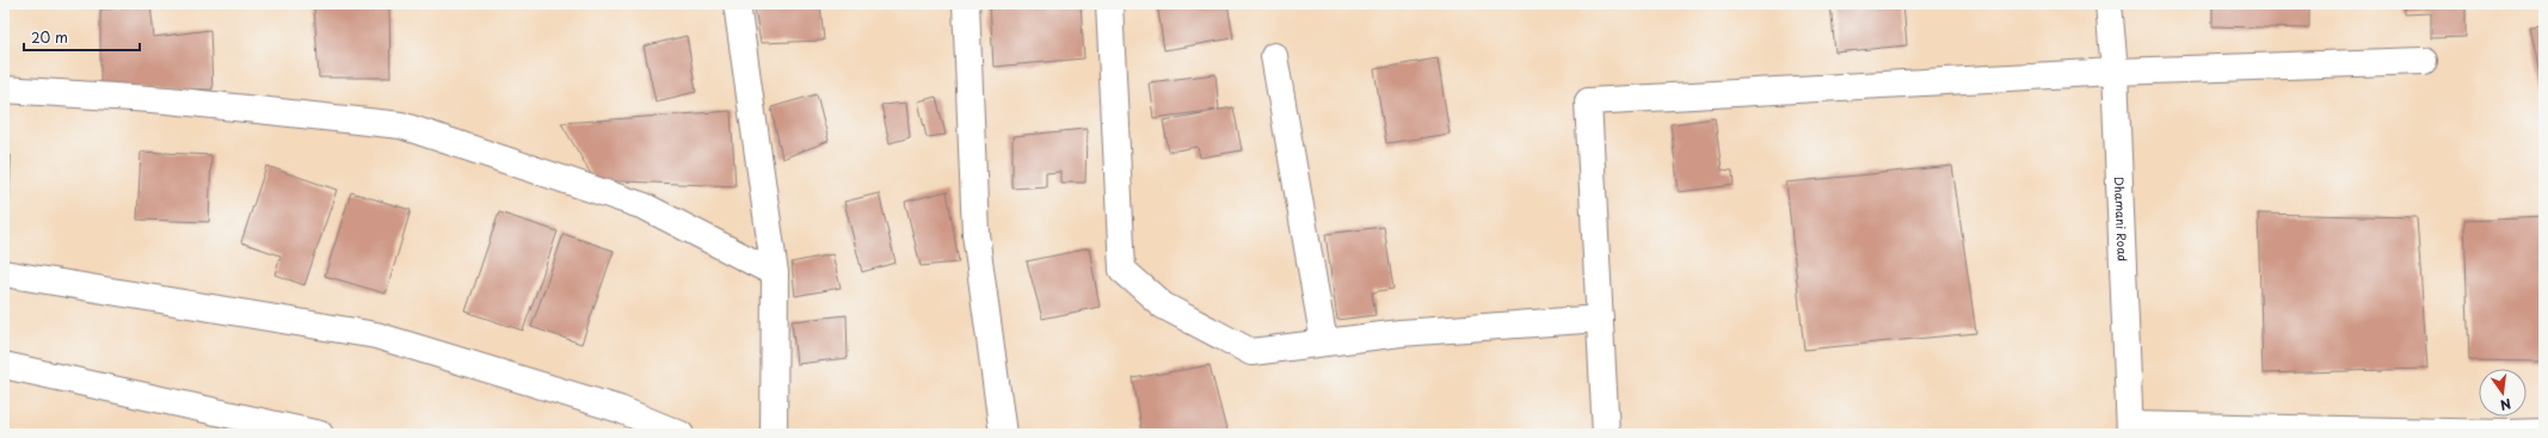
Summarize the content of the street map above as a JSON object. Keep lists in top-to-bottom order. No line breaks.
{"streets":{"street":["Dhamani Road"]},"scale_bar":"20 m","north":"bottom"}
